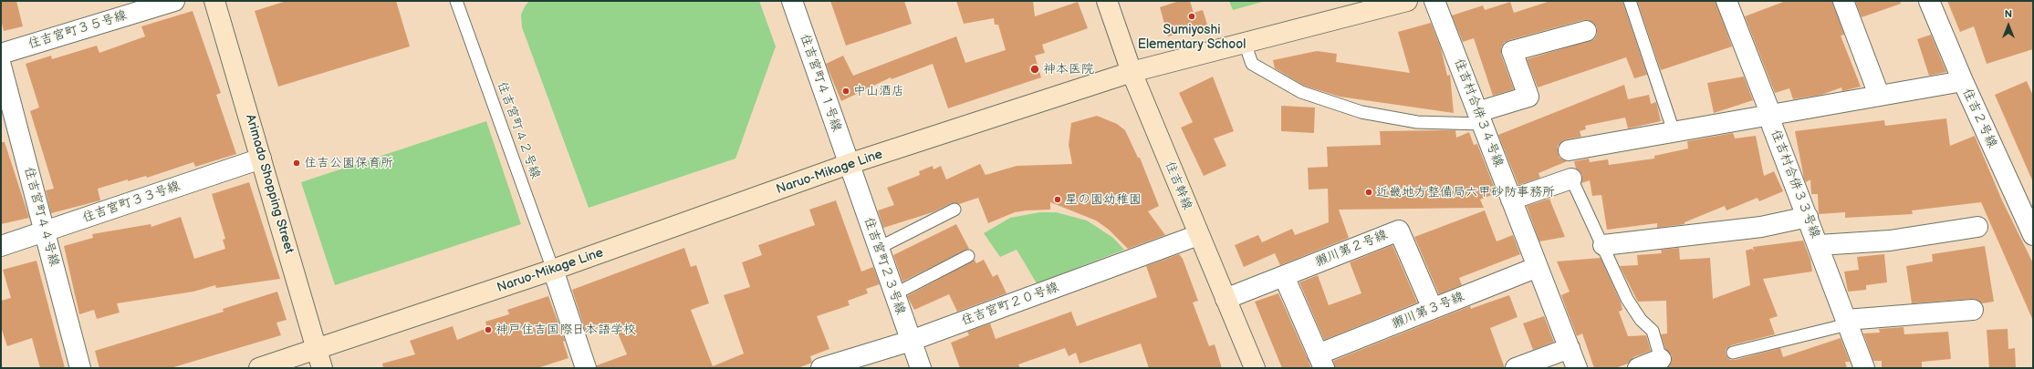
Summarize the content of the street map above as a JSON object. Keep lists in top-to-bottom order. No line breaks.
{"streets":{"street":["住吉宮町３５号線","住吉宮町４１号線","住吉村合併３４号線","住吉２号線","Naruo-Mikage Line","Arimado Shopping Street","住吉村合併３３号線","住吉幹線","住吉宮町３３号線","住吉宮町４４号線","獺川第２号線","住吉宮町２３号線","住吉宮町２０号線","獺川第３号線"],"lane":["住吉宮町４２号線"]},"crossings":[["住吉宮町４１号線","Naruo-Mikage Line"],["住吉宮町４１号線","住吉宮町２３号線"],["住吉村合併３４号線","獺川第３号線"],["住吉宮町４２号線","Naruo-Mikage Line"],["Naruo-Mikage Line","Arimado Shopping Street"],["Naruo-Mikage Line","住吉幹線"],["Naruo-Mikage Line","住吉宮町２３号線"],["Arimado Shopping Street","住吉宮町３３号線"],["住吉幹線","獺川第２号線"],["住吉幹線","住吉宮町２０号線"],["住吉宮町３３号線","住吉宮町４４号線"],["獺川第２号線","獺川第３号線"],["住吉宮町２３号線","住吉宮町２０号線"]],"places":["Sumiyoshi Elementary School","神本医院","中山酒店","住吉公園保育所","近畿地方整備局六甲砂防事務所","星の園幼稚園","神戸住吉国際日本語学校"],"north":"top"}
